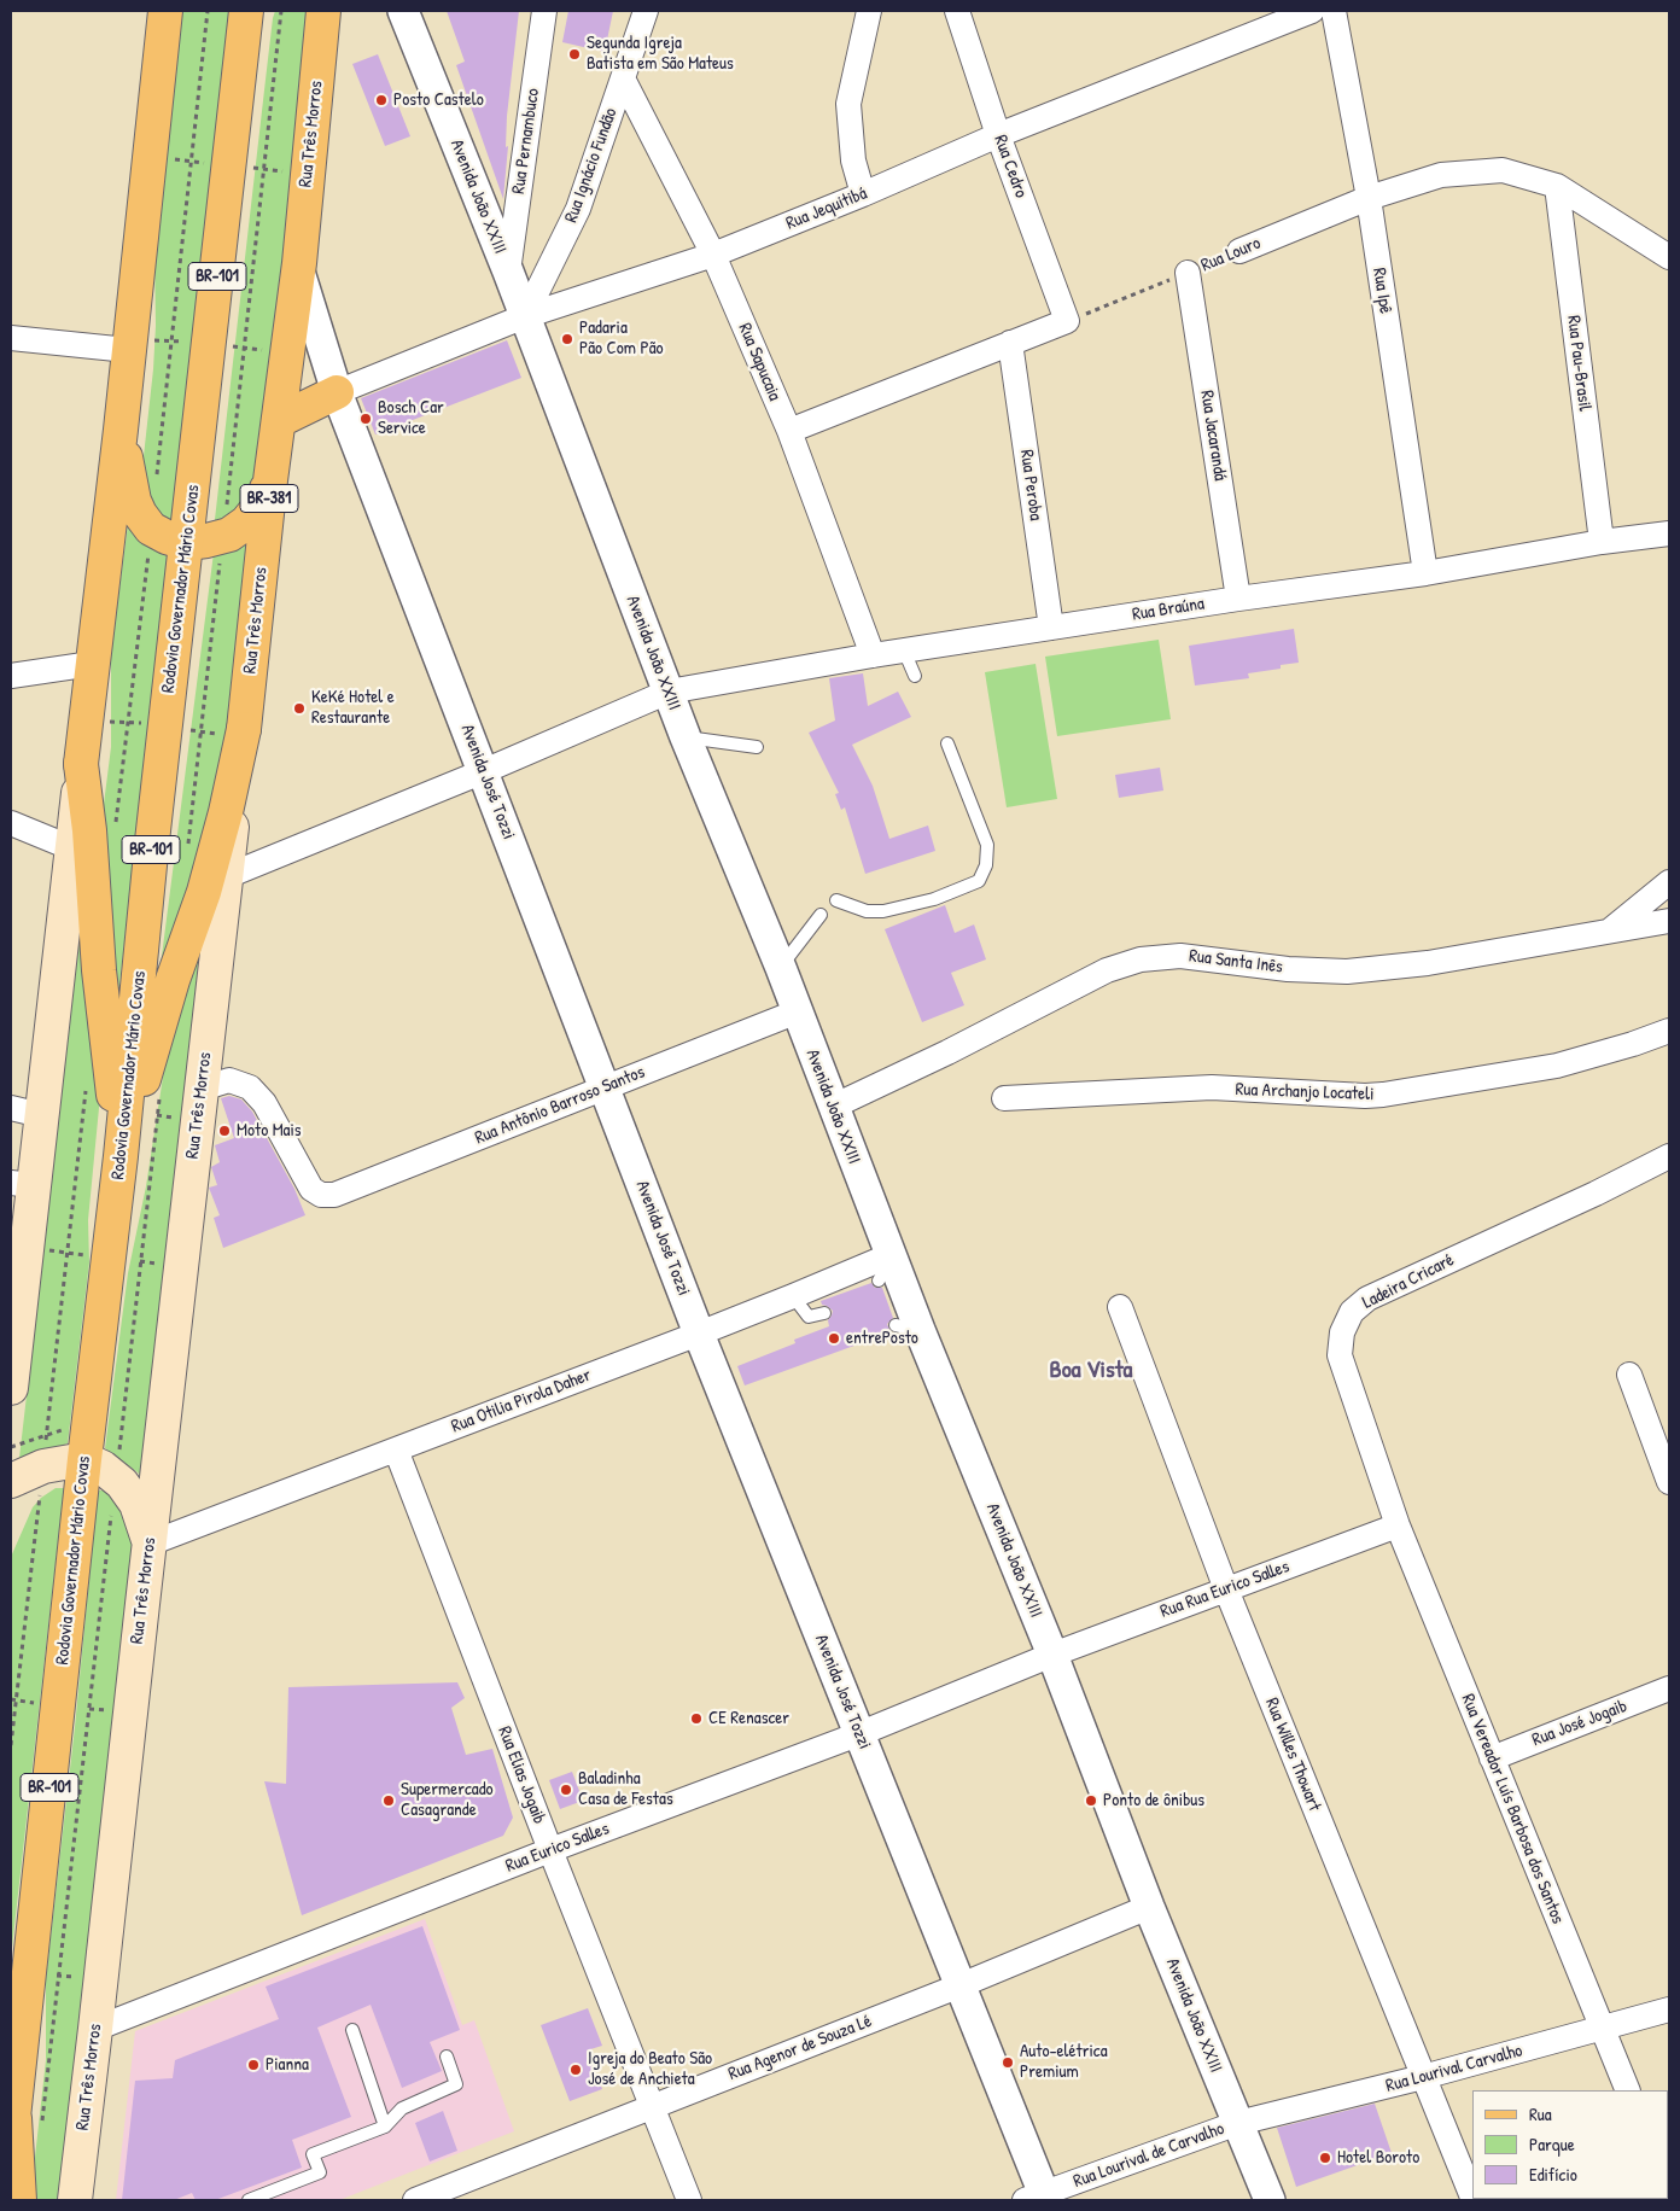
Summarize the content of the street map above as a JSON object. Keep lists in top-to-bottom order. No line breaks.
{"streets":{"main road":["Rua Três Morros","BR-101","BR-381","Rodovia Governador Mário Covas"],"street":["Rua Pernambuco","Rua Ignácio Fundão","Rua Cedro","Avenida João XXIII","Rua Jequitibá","Rua Louro","Rua Ipê","Rua Sapucaia","Rua Pau-Brasil","Rua Jacarandá","Rua Peroba","Rua Braúna","Avenida José Tozzi","Rua Santa Inês","Rua Archanjo Locateli","Rua Antônio Barroso Santos","Ladeira Cricaré","Rua Otilia Pirola Daher","Rua Rua Eurico Salles","Rua José Jogaib","Rua Willes Thowart","Rua Elias Jogaib","Rua Vereador Luís Barbosa dos Santos","Rua Eurico Salles","Rua Agenor de Souza Lé","Rua Lourival Carvalho","Rua Lourival de Carvalho"]},"crossings":[["Rua Três Morros","Rua Braúna"],["Rua Três Morros","Avenida José Tozzi"],["Rua Três Morros","Rua Antônio Barroso Santos"],["Rua Três Morros","Rua Otilia Pirola Daher"],["Rua Três Morros","Rua Eurico Salles"],["Rua Pernambuco","Avenida João XXIII"],["Rua Ignácio Fundão","Avenida João XXIII"],["Rua Ignácio Fundão","Rua Jequitibá"],["Rua Ignácio Fundão","Rua Sapucaia"],["Rua Cedro","Rua Jequitibá"],["Rua Cedro","Rua Louro"],["Avenida João XXIII","Rua Jequitibá"],["Avenida João XXIII","Rua Braúna"],["Avenida João XXIII","Rua Santa Inês"],["Avenida João XXIII","Rua Antônio Barroso Santos"],["Avenida João XXIII","Rua Otilia Pirola Daher"],["Avenida João XXIII","Rua Rua Eurico Salles"],["Avenida João XXIII","Rua Eurico Salles"],["Avenida João XXIII","Rua Agenor de Souza Lé"],["Avenida João XXIII","Rua Lourival Carvalho"],["Avenida João XXIII","Rua Lourival de Carvalho"],["Rua Jequitibá","Rua Sapucaia"],["Rua Jequitibá","Avenida José Tozzi"],["Rua Louro","Rua Ipê"],["Rua Louro","Rua Pau-Brasil"],["Rua Louro","Rua Jacarandá"],["Rua Ipê","Rua Braúna"],["Rua Sapucaia","Rua Braúna"],["Rua Pau-Brasil","Rua Braúna"],["Rua Jacarandá","Rua Braúna"],["Rua Peroba","Rua Braúna"],["Rua Braúna","Avenida José Tozzi"],["Avenida José Tozzi","Rua Antônio Barroso Santos"],["Avenida José Tozzi","Rua Otilia Pirola Daher"],["Avenida José Tozzi","Rua Eurico Salles"],["Avenida José Tozzi","Rua Agenor de Souza Lé"],["Avenida José Tozzi","Rua Lourival de Carvalho"],["Ladeira Cricaré","Rua Rua Eurico Salles"],["Ladeira Cricaré","Rua Vereador Luís Barbosa dos Santos"],["Rua Otilia Pirola Daher","Rua Elias Jogaib"],["Rua Rua Eurico Salles","Rua Willes Thowart"],["Rua Rua Eurico Salles","Rua Vereador Luís Barbosa dos Santos"],["Rua Rua Eurico Salles","Rua Eurico Salles"],["Rua José Jogaib","Rua Vereador Luís Barbosa dos Santos"],["Rua Willes Thowart","Rua Lourival Carvalho"],["Rua Elias Jogaib","Rua Eurico Salles"],["Rua Elias Jogaib","Rua Agenor de Souza Lé"],["Rua Vereador Luís Barbosa dos Santos","Rua Lourival Carvalho"],["Rua Lourival Carvalho","Rua Lourival de Carvalho"]],"districts":["Boa Vista"],"places":["Segunda Igreja Batista em São Mateus","Posto Castelo","Padaria Pão Com Pão","Bosch Car Service","KeKé Hotel e Restaurante","Moto Mais","entrePosto","CE Renascer","Baladinha Casa de Festas","Supermercado Casagrande","Ponto de ônibus","Auto-elétrica Premium","Pianna","Igreja do Beato São José de Anchieta","Hotel Boroto"],"legend":["Rua","Parque","Edifício"]}
